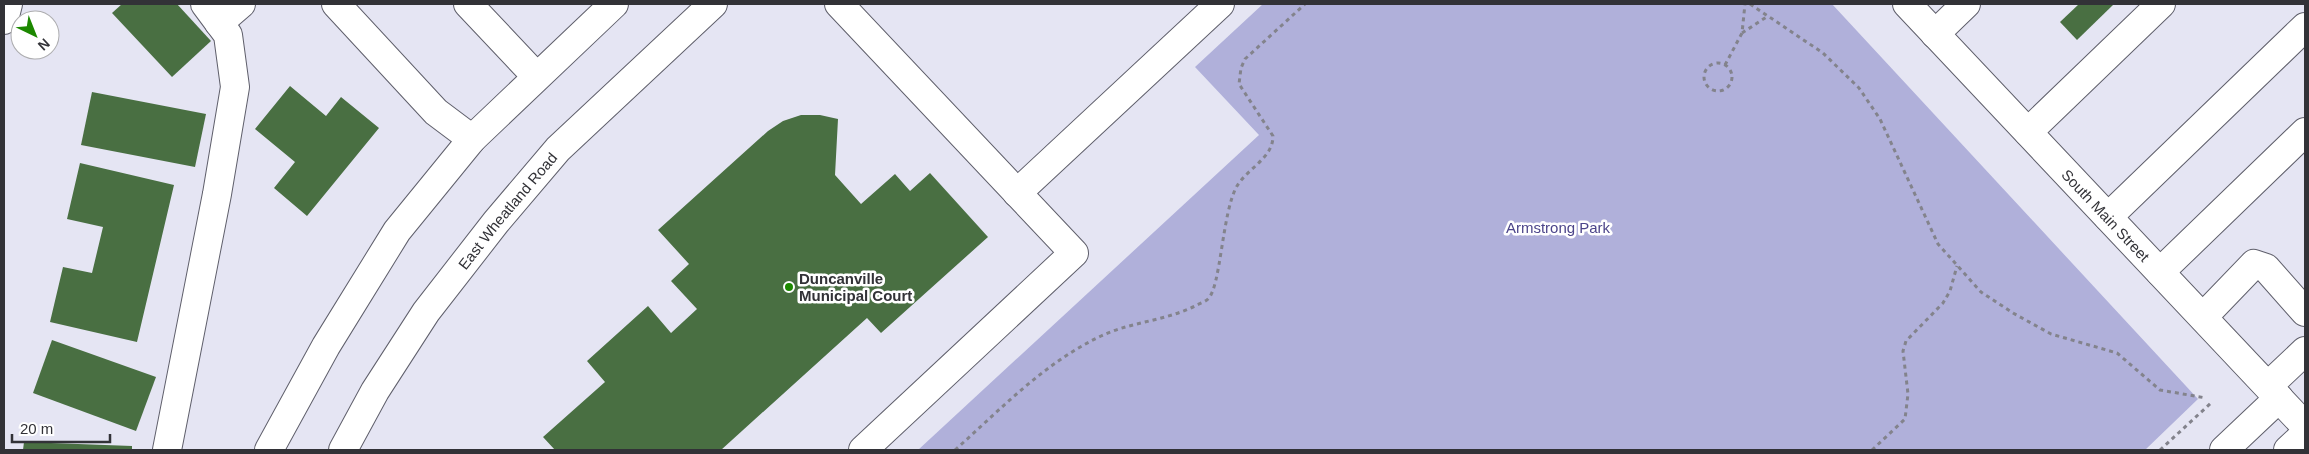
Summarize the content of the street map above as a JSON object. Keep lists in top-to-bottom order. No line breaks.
{"streets":{"main road":["East Wheatland Road","South Main Street"]},"parks":["Armstrong Park"],"places":["Duncanville Municipal Court"],"scale_bar":"20 m","north":"bottom right"}
